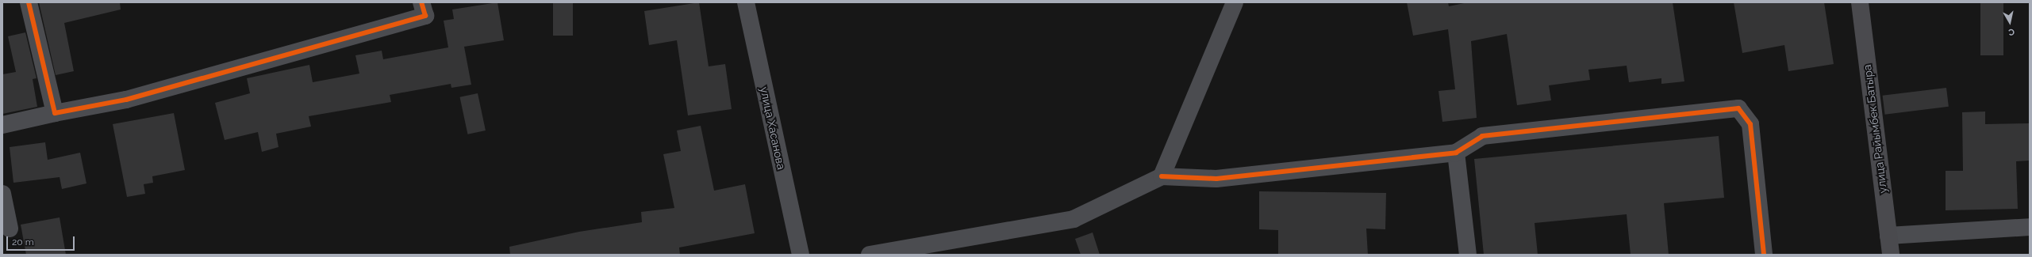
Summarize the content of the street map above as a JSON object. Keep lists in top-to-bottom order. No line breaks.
{"streets":{"street":["улица Хасанова","улица Райымбек Батыра"]},"scale_bar":"20 m","north":"bottom"}
